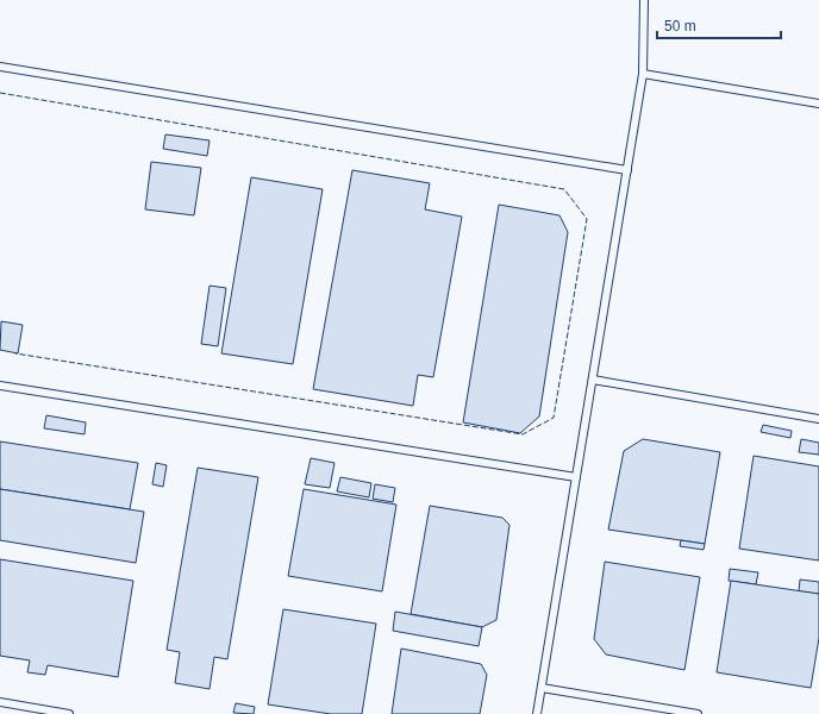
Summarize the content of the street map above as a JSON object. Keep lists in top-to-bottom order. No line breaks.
{"scale_bar":"50 m"}
